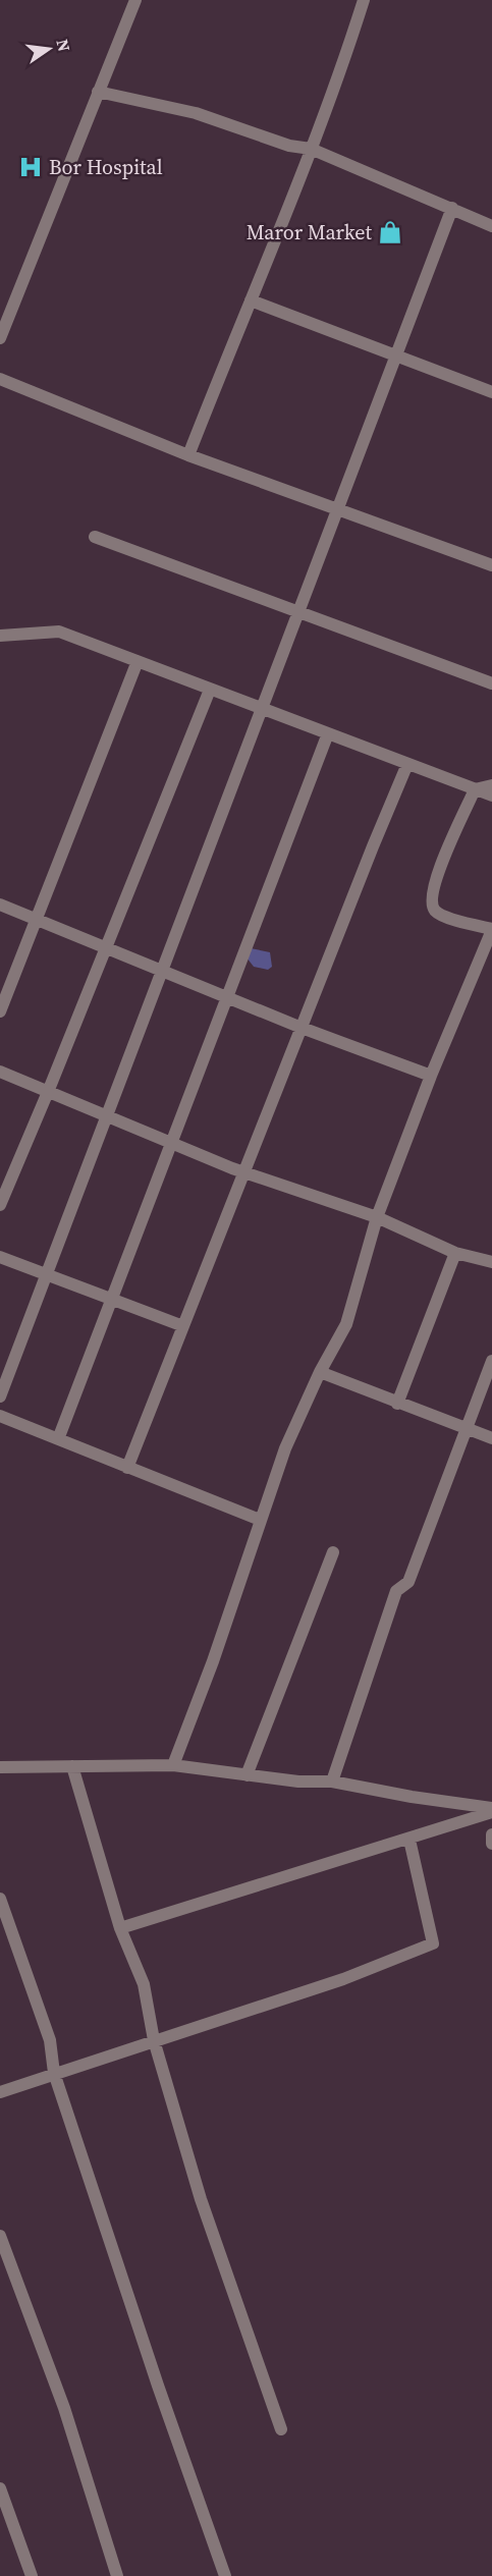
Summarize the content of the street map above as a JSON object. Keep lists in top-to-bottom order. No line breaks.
{"places":{"hospital":["Bor Hospital"],"shop":["Maror Market"]},"north":"right"}
